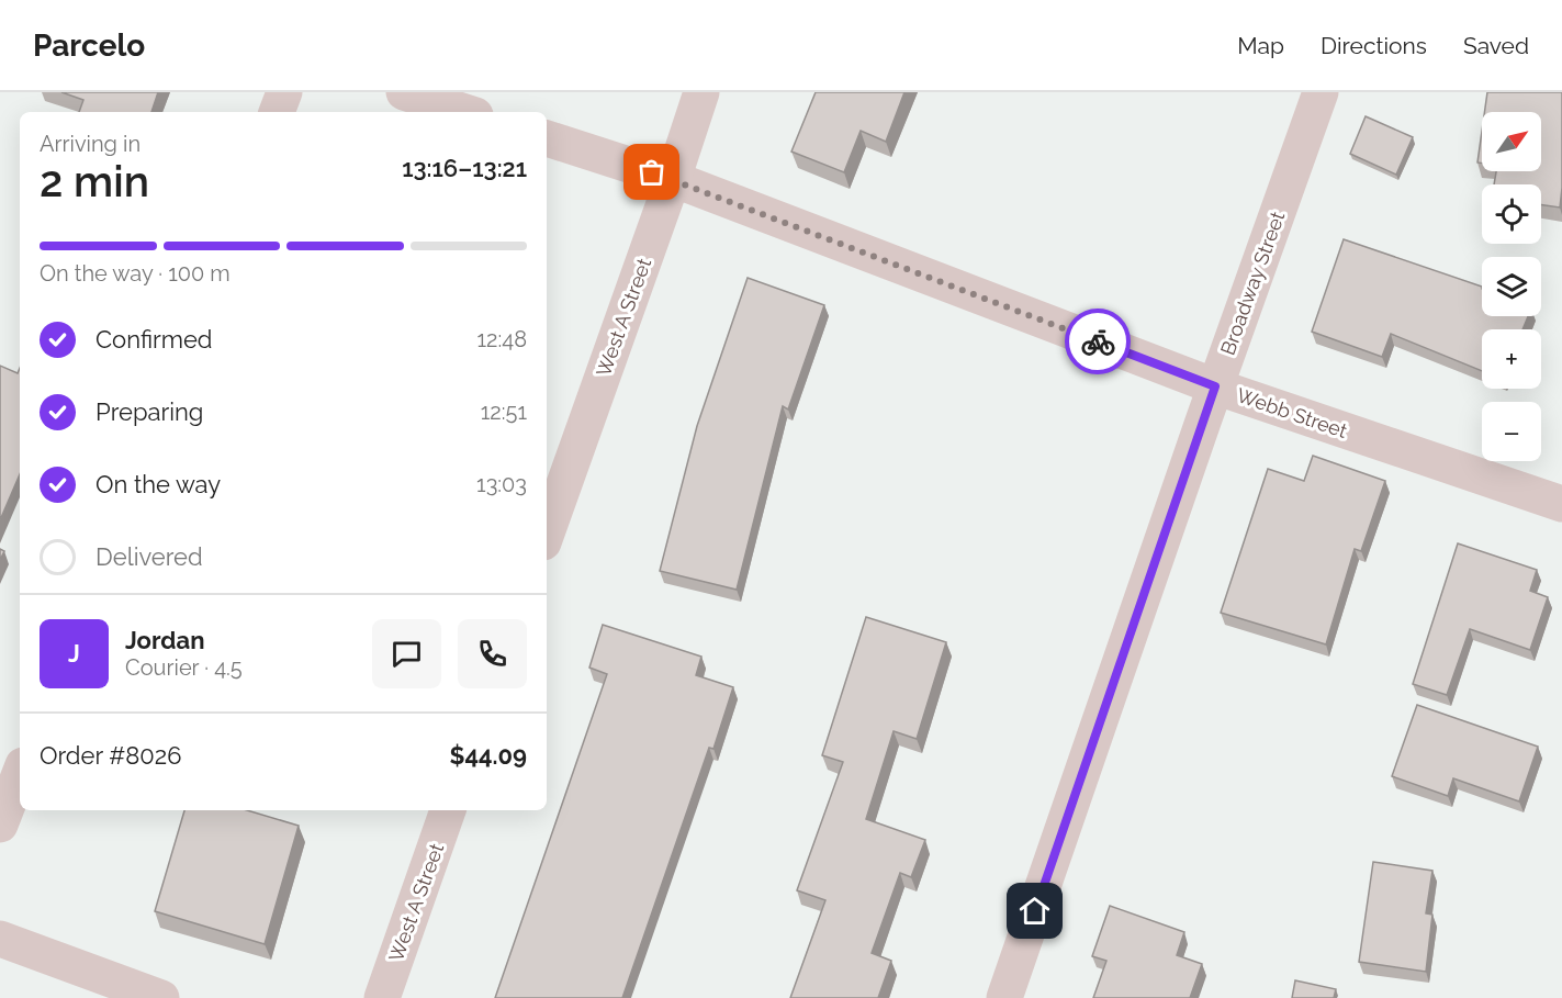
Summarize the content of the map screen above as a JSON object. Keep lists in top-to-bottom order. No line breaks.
{"streets":{"street":["Broadway Street","West A Street","Webb Street"]},"crossings":[["Broadway Street","Webb Street"],["West A Street","Webb Street"]],"north":"top right","page":{"header":"Parcelo","nav":["Map","Directions","Saved"],"map_buttons":["+","−"],"heading":["2 min","Arriving in","13:16–13:21"],"panel":["Jordan","Courier · 4.5","Order #8026","$44.09"],"bar":"On the way · 100 m","list":[["Confirmed","12:48"],["Preparing","12:51"],["On the way","13:03"],"Delivered"],"round":"J"}}
